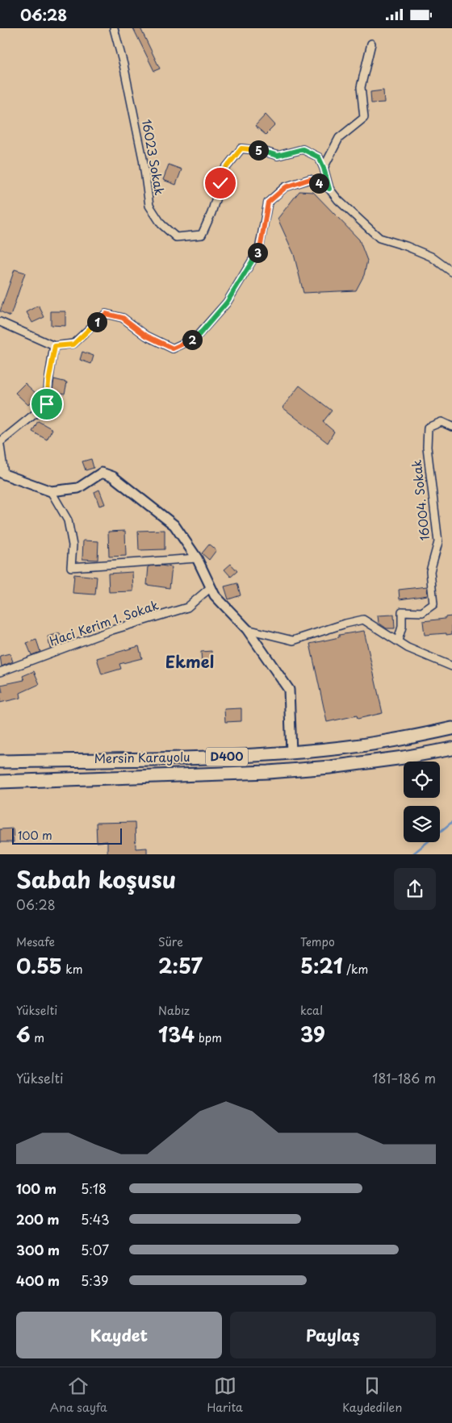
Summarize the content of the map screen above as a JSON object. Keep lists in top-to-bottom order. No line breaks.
{"streets":{"highway":["D400","Mersin Karayolu"],"street":["16023 Sokak","16004. Sokak","Haci Kerim 1. Sokak"]},"districts":["Ekmel"],"scale_bar":"100 m","page":{"status":"06:28","pins":["5","4","3","1","2"],"scale":"100 m","heading":["Sabah koşusu","06:28"],"stats":[["Mesafe","0.55 km"],["Süre","2:57"],["Tempo","5:21 /km"],["Yükselti","6 m"],["Nabız","134 bpm"],["kcal","39"]],"chart":["Yükselti","181–186 m"],"list":[{"name":"100 m","note":"5:18"},{"name":"200 m","note":"5:43"},{"name":"300 m","note":"5:07"},{"name":"400 m","note":"5:39"}],"buttons":["Kaydet","Paylaş"],"tabs":["Ana sayfa","Harita","Kaydedilen"]}}
